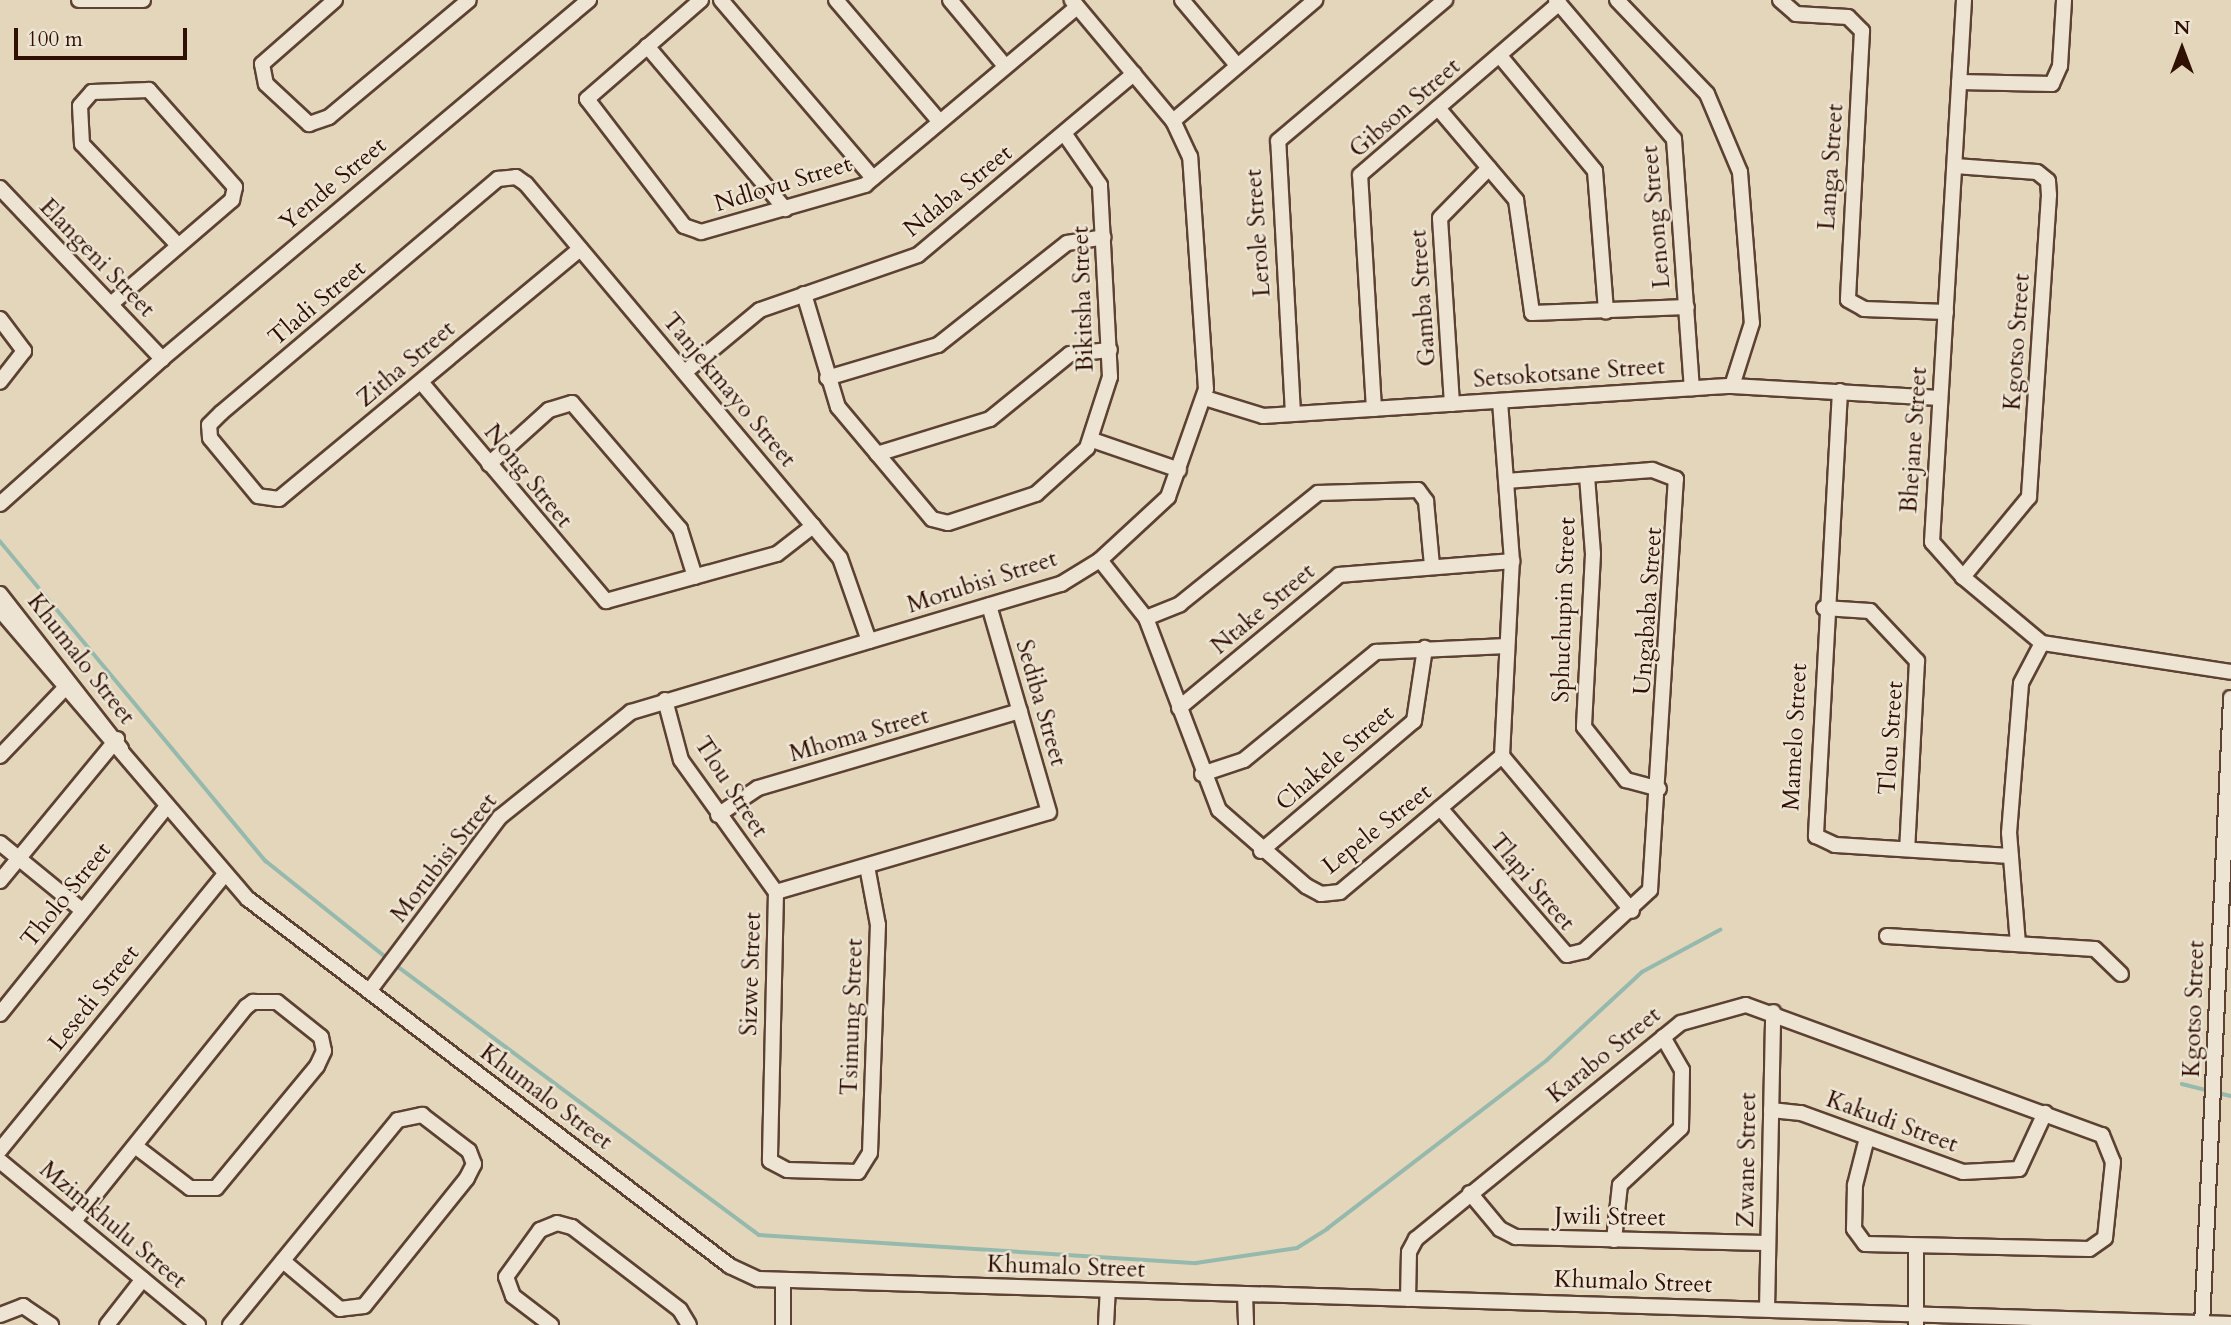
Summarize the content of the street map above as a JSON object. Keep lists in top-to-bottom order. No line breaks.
{"streets":{"street":["Gibson Street","Langa Street","Yende Street","Ndlovu Street","Ndaba Street","Lenong Street","Lerole Street","Elangeni Street","Gamba Street","Bikitsha Street","Tladi Street","Kgotso Street","Zitha Street","Setsokotsane Street","Tanjekmayo Street","Bhejane Street","Nong Street","Morubisi Street","Ntake Street","Sphuchupin Street","Ungababa Street","Khumalo Street","Sediba Street","Mhoma Street","Mamelo Street","Tlou Street","Chakele Street","Lepele Street","Tlapi Street","Tholo Street","Sizwe Street","Lesedi Street","Tsimung Street","Karabo Street","Kakudi Street","Zwane Street","Jwili Street","Mzimkhulu Street"]},"crossings":[["Gibson Street","Lenong Street"],["Gibson Street","Setsokotsane Street"],["Langa Street","Bhejane Street"],["Yende Street","Elangeni Street"],["Ndlovu Street","Morubisi Street"],["Ndaba Street","Bikitsha Street"],["Ndaba Street","Tanjekmayo Street"],["Ndaba Street","Morubisi Street"],["Lenong Street","Setsokotsane Street"],["Lerole Street","Setsokotsane Street"],["Gamba Street","Setsokotsane Street"],["Tladi Street","Zitha Street"],["Tladi Street","Tanjekmayo Street"],["Kgotso Street","Bhejane Street"],["Kgotso Street","Khumalo Street"],["Zitha Street","Tanjekmayo Street"],["Zitha Street","Nong Street"],["Setsokotsane Street","Bhejane Street"],["Setsokotsane Street","Morubisi Street"],["Setsokotsane Street","Mamelo Street"],["Tanjekmayo Street","Morubisi Street"],["Morubisi Street","Khumalo Street"],["Morubisi Street","Sediba Street"],["Morubisi Street","Tlou Street"],["Morubisi Street","Lepele Street"],["Ntake Street","Lepele Street"],["Sphuchupin Street","Ungababa Street"],["Ungababa Street","Tlapi Street"],["Khumalo Street","Tholo Street"],["Khumalo Street","Lesedi Street"],["Khumalo Street","Karabo Street"],["Khumalo Street","Zwane Street"],["Sediba Street","Mhoma Street"],["Sediba Street","Sizwe Street"],["Mhoma Street","Tlou Street"],["Mamelo Street","Tlou Street"],["Tlou Street","Sizwe Street"],["Chakele Street","Lepele Street"],["Lepele Street","Tlapi Street"],["Sizwe Street","Tsimung Street"],["Karabo Street","Kakudi Street"],["Karabo Street","Zwane Street"],["Karabo Street","Jwili Street"],["Kakudi Street","Zwane Street"],["Zwane Street","Jwili Street"]],"scale_bar":"100 m","north":"top"}
